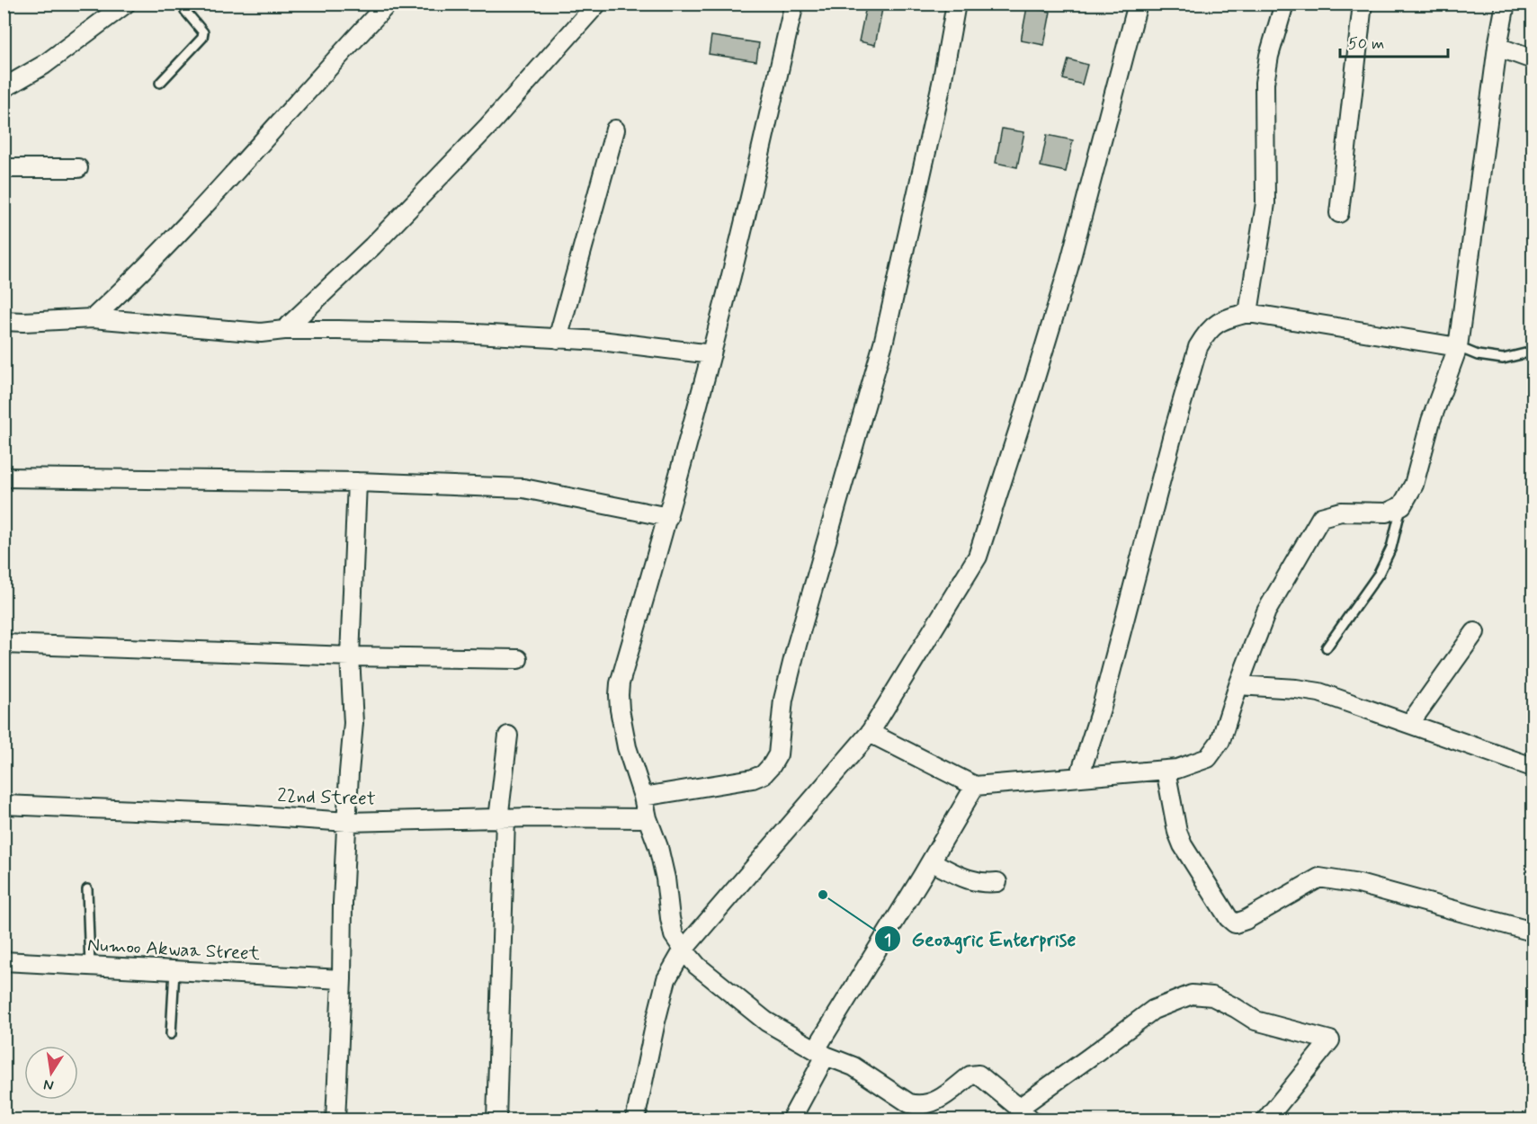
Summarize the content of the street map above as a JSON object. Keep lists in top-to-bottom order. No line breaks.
{"streets":{"street":["22nd Street","Numoo Akwaa Street"]},"places":["Geoagric Enterprise"],"scale_bar":"50 m","north":"bottom"}
